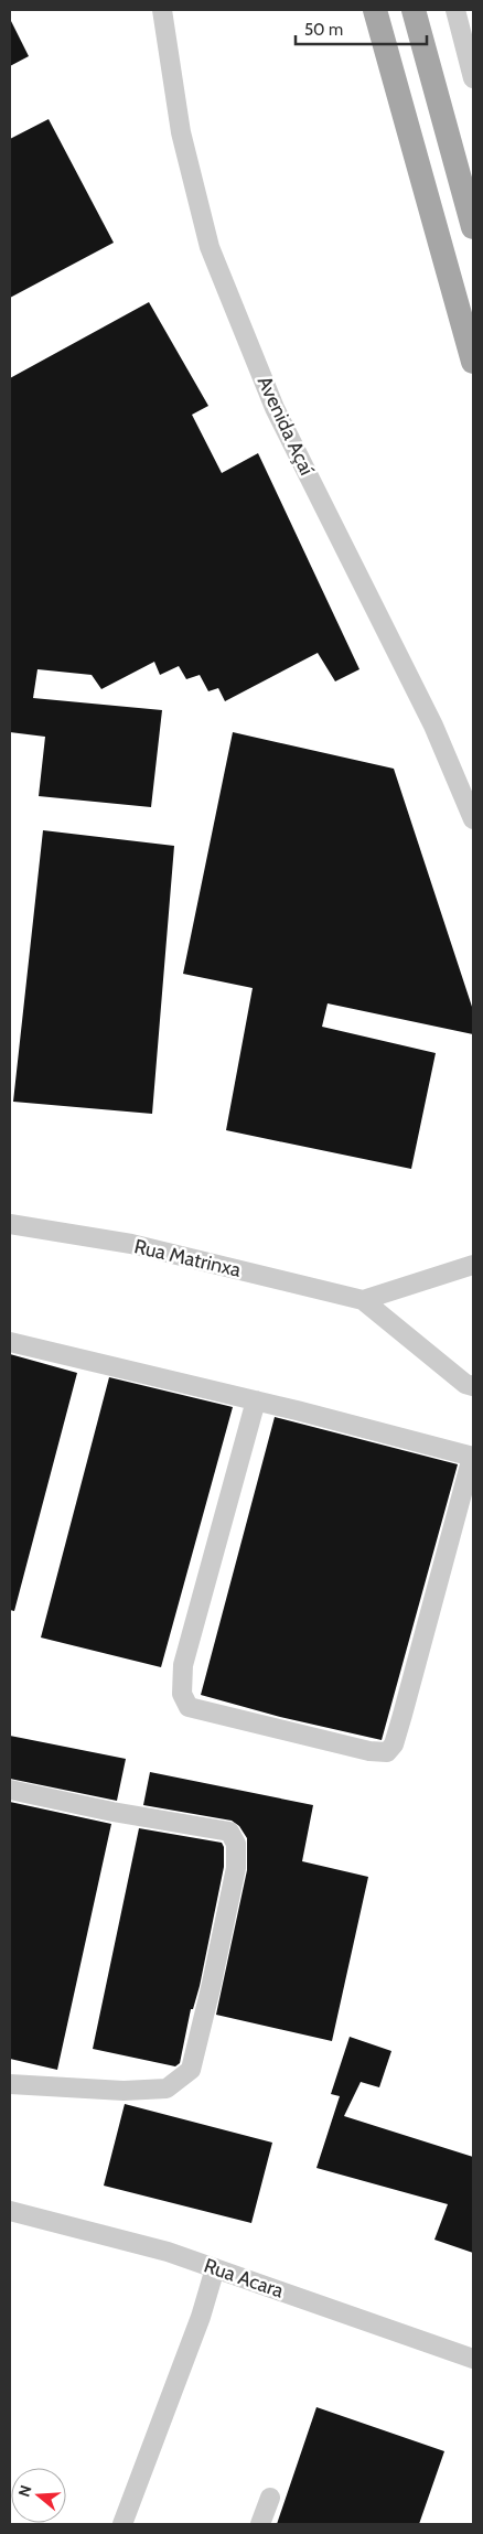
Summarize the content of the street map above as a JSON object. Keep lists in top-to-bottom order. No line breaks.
{"streets":{"street":["Avenida Açaí","Rua Matrinxa","Rua Acara"]},"scale_bar":"50 m","north":"left"}
